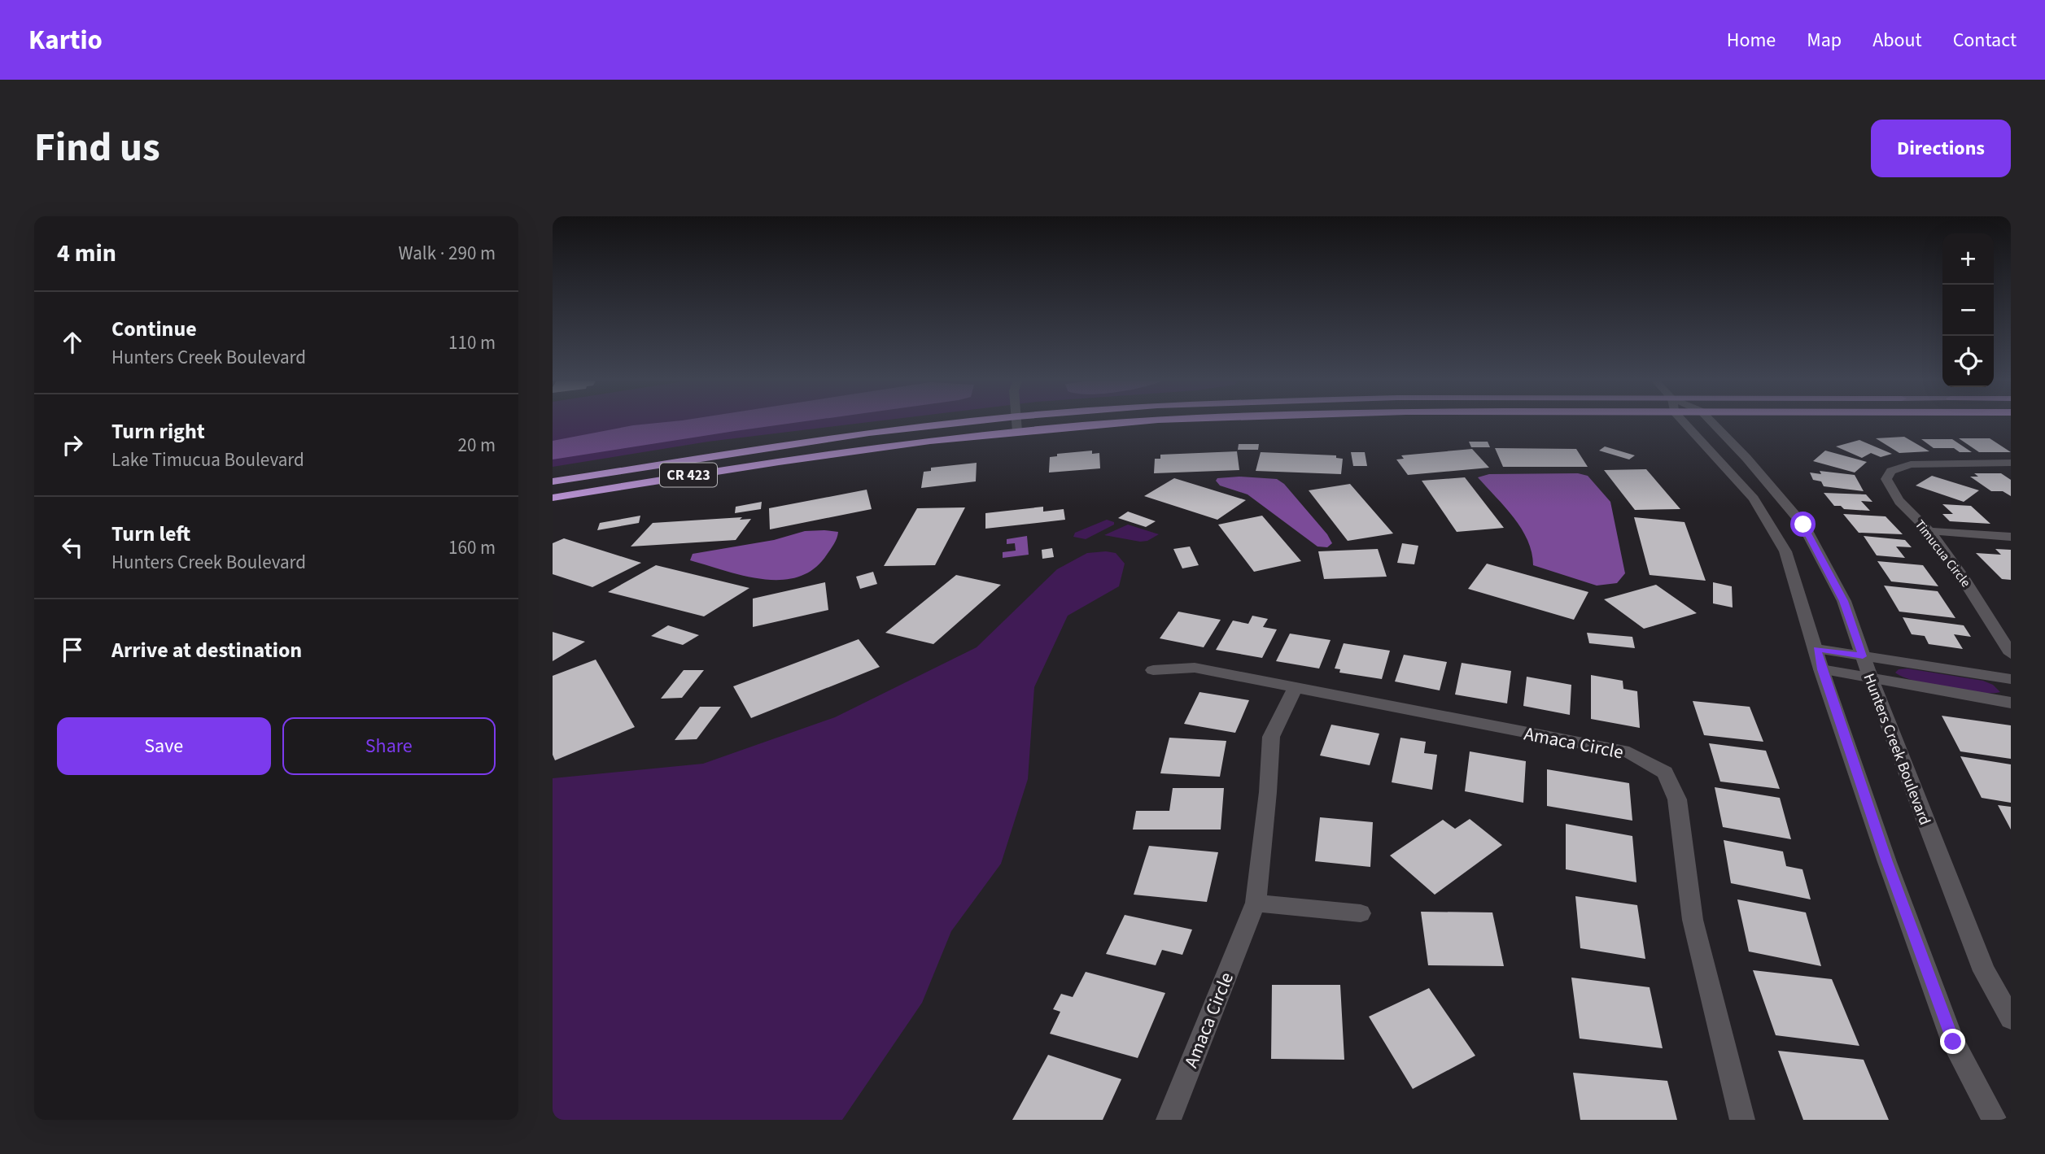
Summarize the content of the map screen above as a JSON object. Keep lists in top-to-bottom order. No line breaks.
{"streets":{"highway":["CR 423"],"street":["Timucua Circle","Amaca Circle","Hunters Creek Boulevard"]},"page":{"header":"Kartio","nav":["Home","Map","About","Contact"],"title":"Find us","buttons":["Directions",["Save","Share"]],"heading":["4 min","Walk · 290 m"],"map_buttons":["+","−"],"list":[["Continue","Hunters Creek Boulevard","110 m"],["Turn right","Lake Timucua Boulevard","20 m"],["Turn left","Hunters Creek Boulevard","160 m"],"Arrive at destination"]}}
